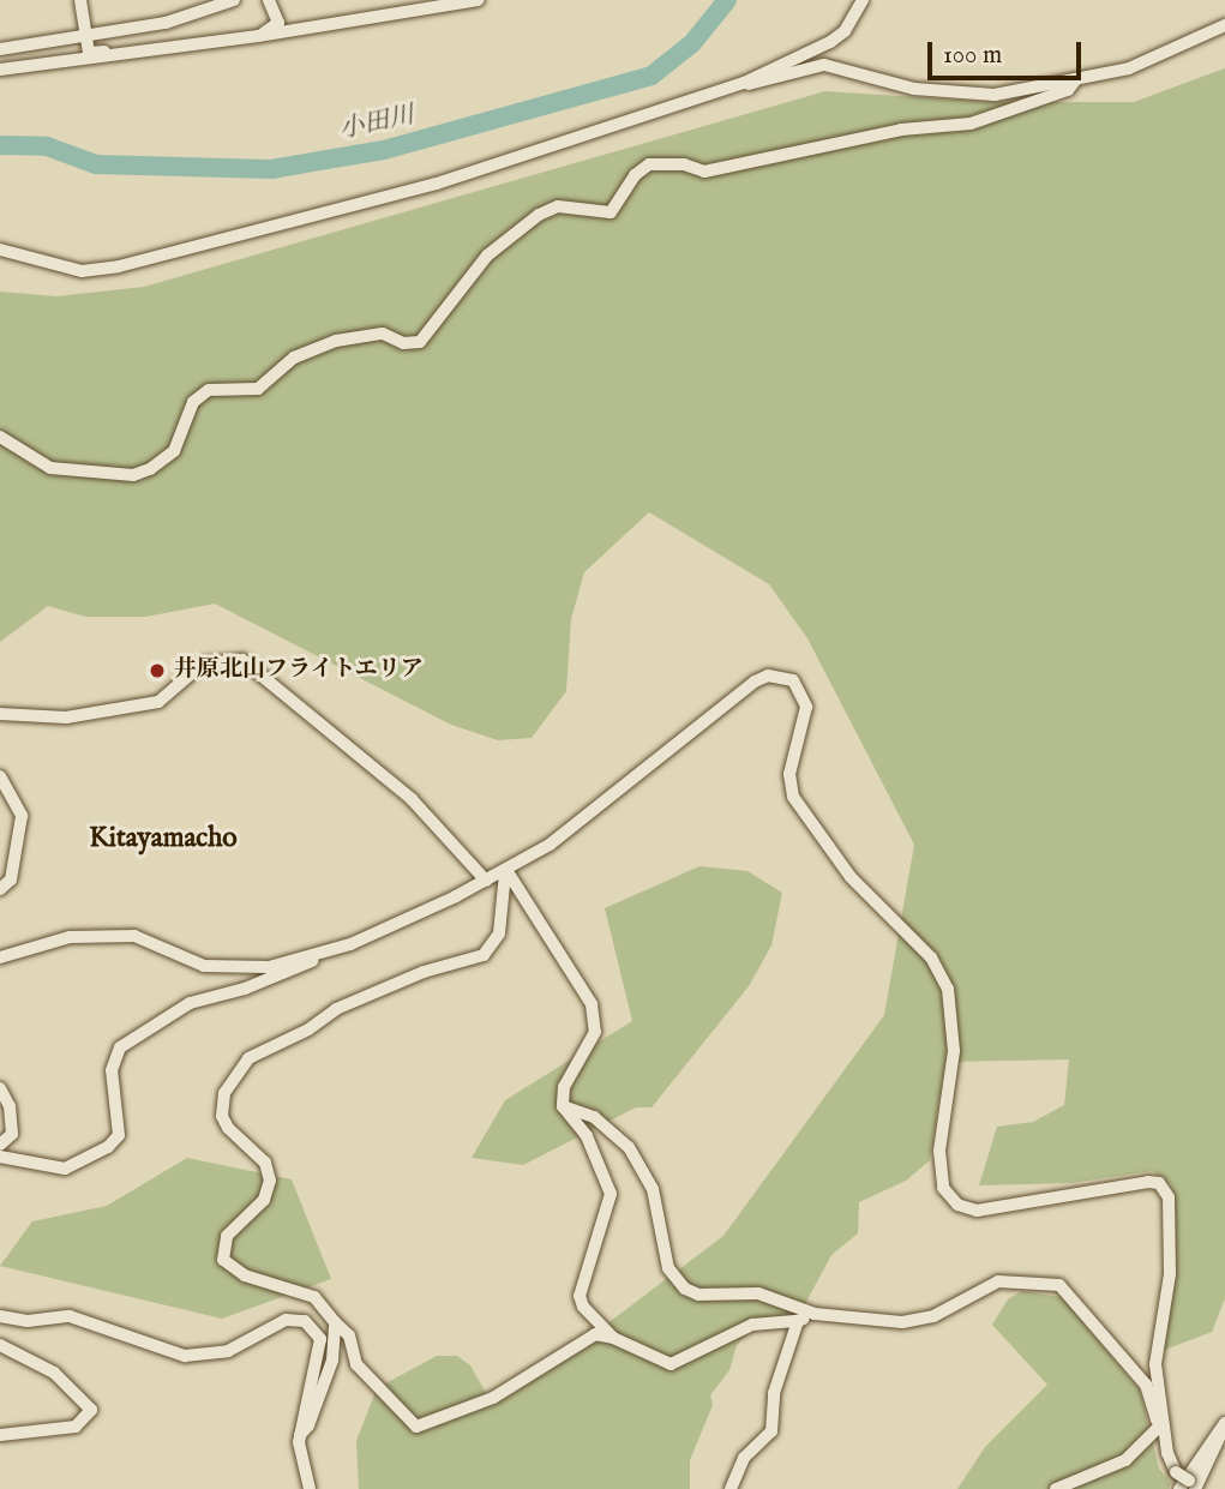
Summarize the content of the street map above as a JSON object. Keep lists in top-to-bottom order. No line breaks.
{"districts":["Kitayamacho"],"water":["小田川"],"places":["井原北山フライトエリア"],"scale_bar":"100 m"}
